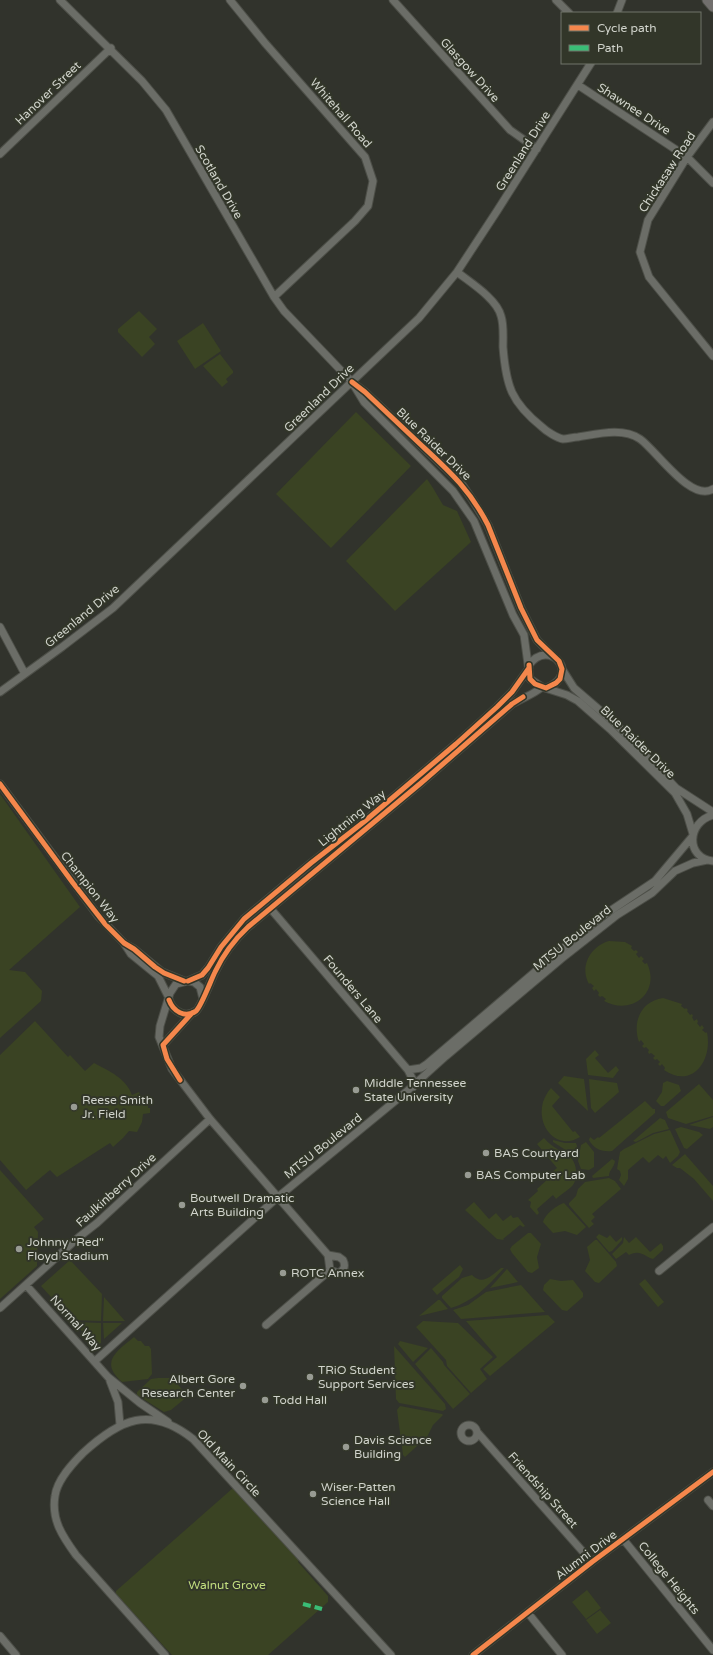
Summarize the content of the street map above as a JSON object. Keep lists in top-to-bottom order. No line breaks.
{"streets":{"street":["Glasgow Drive","Hanover Street","Shawnee Drive","Whitehall Road","Greenland Drive","Chickasaw Road","Scotland Drive","Blue Raider Drive","Lightning Way","Champion Way","MTSU Boulevard","Founders Lane","Faulkinberry Drive","Normal Way","Old Main Circle","Friendship Street","Alumni Drive","College Heights"]},"crossings":[["Glasgow Drive","Greenland Drive"],["Hanover Street","Scotland Drive"],["Shawnee Drive","Greenland Drive"],["Shawnee Drive","Chickasaw Road"],["Whitehall Road","Scotland Drive"],["Greenland Drive","Scotland Drive"],["Greenland Drive","Blue Raider Drive"],["Scotland Drive","Blue Raider Drive"],["Blue Raider Drive","Lightning Way"],["Blue Raider Drive","MTSU Boulevard"],["Lightning Way","Champion Way"],["Lightning Way","Founders Lane"],["MTSU Boulevard","Founders Lane"],["MTSU Boulevard","Normal Way"],["Faulkinberry Drive","Normal Way"],["Normal Way","Old Main Circle"],["Friendship Street","Alumni Drive"],["Alumni Drive","College Heights"]],"parks":["Walnut Grove"],"places":["Middle Tennessee State University","Reese Smith Jr. Field","BAS Courtyard","BAS Computer Lab","Boutwell Dramatic Arts Building","Johnny \"Red\" Floyd Stadium","ROTC Annex","TRiO Student Support Services","Albert Gore Research Center","Todd Hall","Davis Science Building","Wiser-Patten Science Hall"],"legend":["Cycle path","Path"]}
